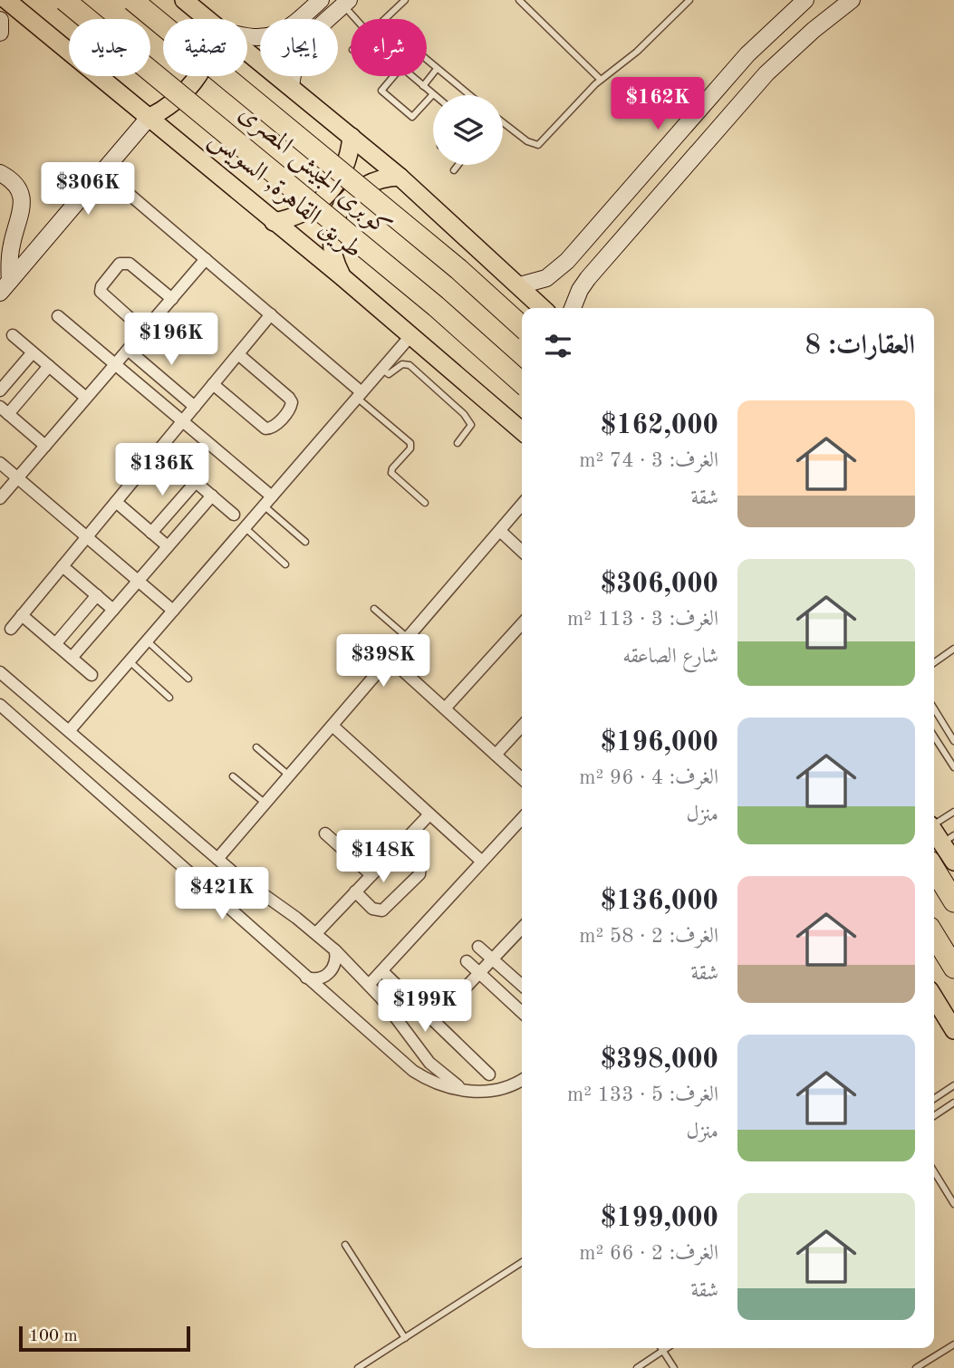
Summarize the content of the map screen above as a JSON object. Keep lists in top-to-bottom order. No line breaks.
{"streets":{"highway":["كوبرى الجيش المصرى"],"main road":["طريق القاهرة, السويس"]},"scale_bar":"100 m","page":{"chip":["شراء","إيجار","تصفية","جديد"],"price":["$162K","$306K","$196K","$136K","$398K","$148K","$421K","$199K"],"heading":"العقارات: 8","list":[{"name":"$162,000","note":"الغرف: 3 · 74 m² · شقة"},{"name":"$306,000","note":"الغرف: 3 · 113 m² · شارع الصاعقه"},{"name":"$196,000","note":"الغرف: 4 · 96 m² · منزل"},{"name":"$136,000","note":"الغرف: 2 · 58 m² · شقة"},{"name":"$398,000","note":"الغرف: 5 · 133 m² · منزل"},{"name":"$199,000","note":"الغرف: 2 · 66 m² · شقة"}],"scale":"100 m"}}
